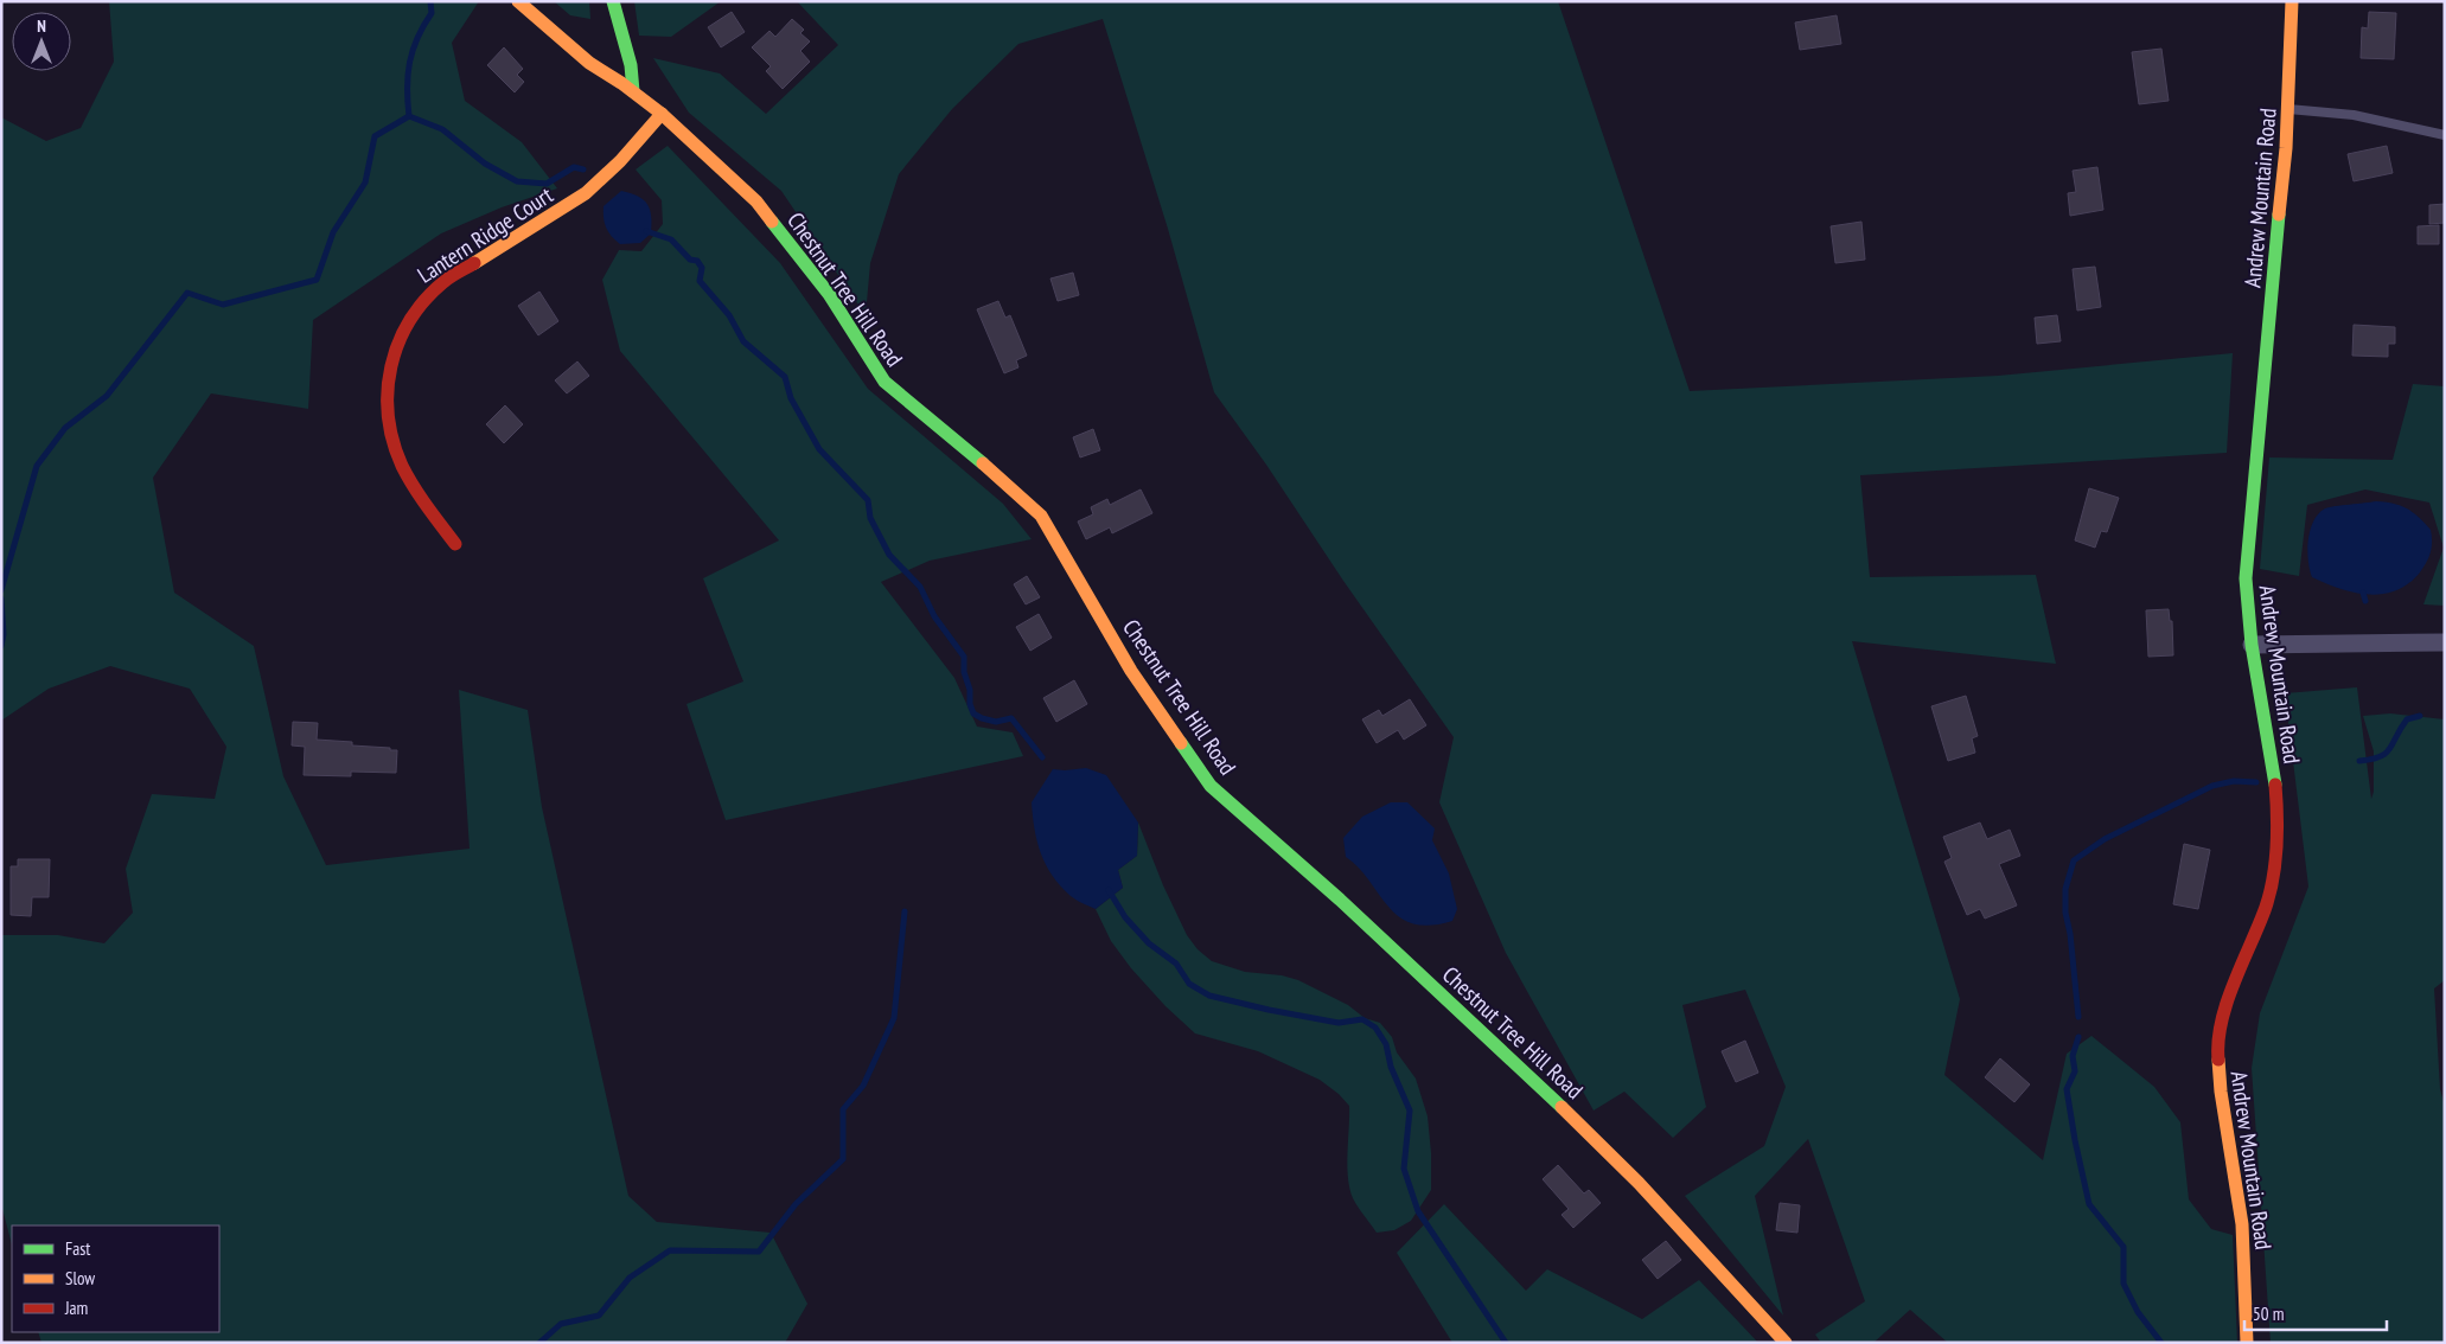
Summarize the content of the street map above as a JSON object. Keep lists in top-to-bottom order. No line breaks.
{"streets":{"street":["Andrew Mountain Road","Lantern Ridge Court","Chestnut Tree Hill Road"]},"crossings":[["Lantern Ridge Court","Chestnut Tree Hill Road"]],"legend":["Fast","Slow","Jam"],"scale_bar":"50 m","north":"top"}
